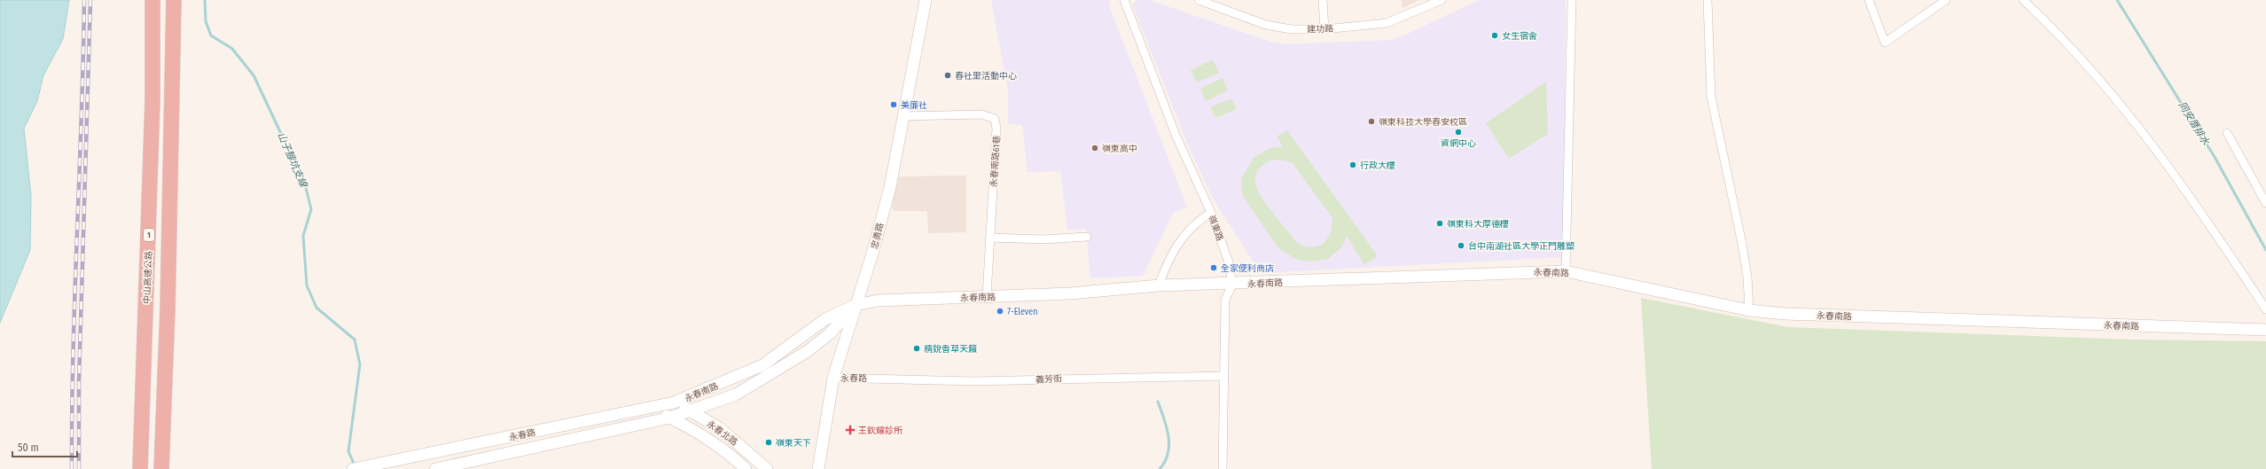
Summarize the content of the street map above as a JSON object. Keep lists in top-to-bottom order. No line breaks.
{"streets":{"highway":["1","中山高速公路"],"street":["建功路","永春南路61巷","嶺東路","忠勇路","永春南路","永春路","義芳街","永春北路"]},"crossings":[["永春南路61巷","忠勇路"],["永春南路61巷","永春南路"],["嶺東路","永春南路"],["忠勇路","永春南路"],["忠勇路","永春路"],["永春南路","永春路"],["永春南路","永春北路"],["永春路","義芳街"],["永春路","永春北路"]],"water":["同安厝排水","山子腳坑支線"],"places":{"other":["女生宿舍","春社里活動中心","美廉社","嶺東科技大學春安校區","資網中心","嶺東高中","行政大樓","嶺東科大厚德樓","台中南湖社區大學正門雕塑","全家便利商店","7-Eleven","精銳香草天籟","嶺東天下"],"health":["王欽耀診所"]},"scale_bar":"50 m"}
